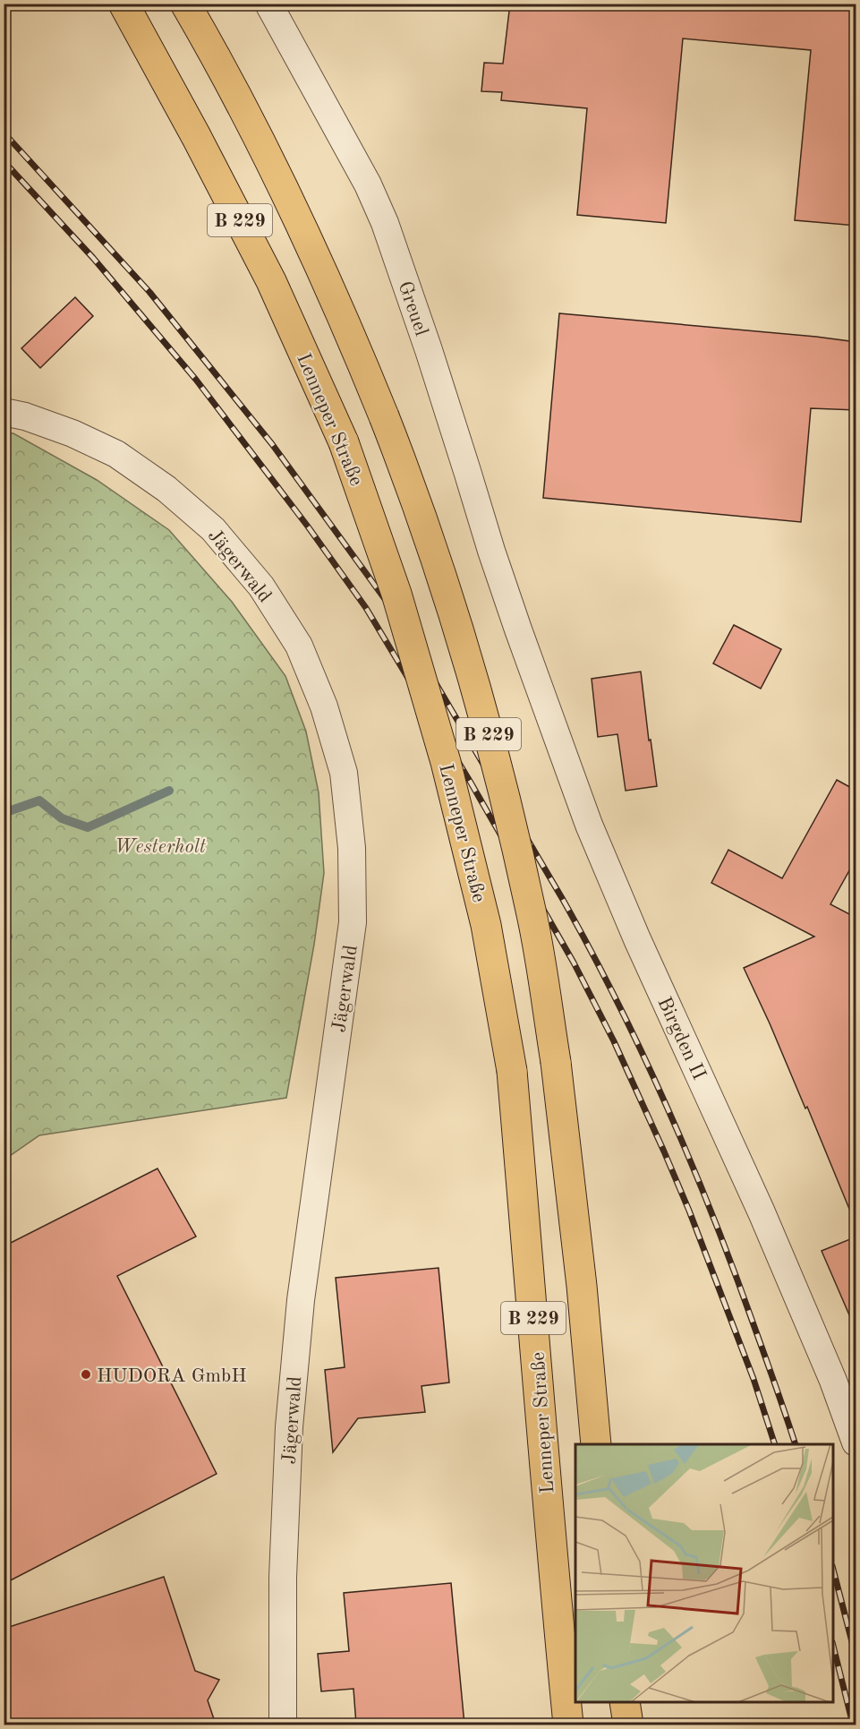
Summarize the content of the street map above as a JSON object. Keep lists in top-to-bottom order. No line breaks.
{"streets":{"main road":["B 229","Lenneper Straße"],"street":["Greuel","Jägerwald","Birgden II"]},"crossings":[["Greuel","Birgden II"]],"parks":["Westerholt"],"places":["HUDORA GmbH"]}
